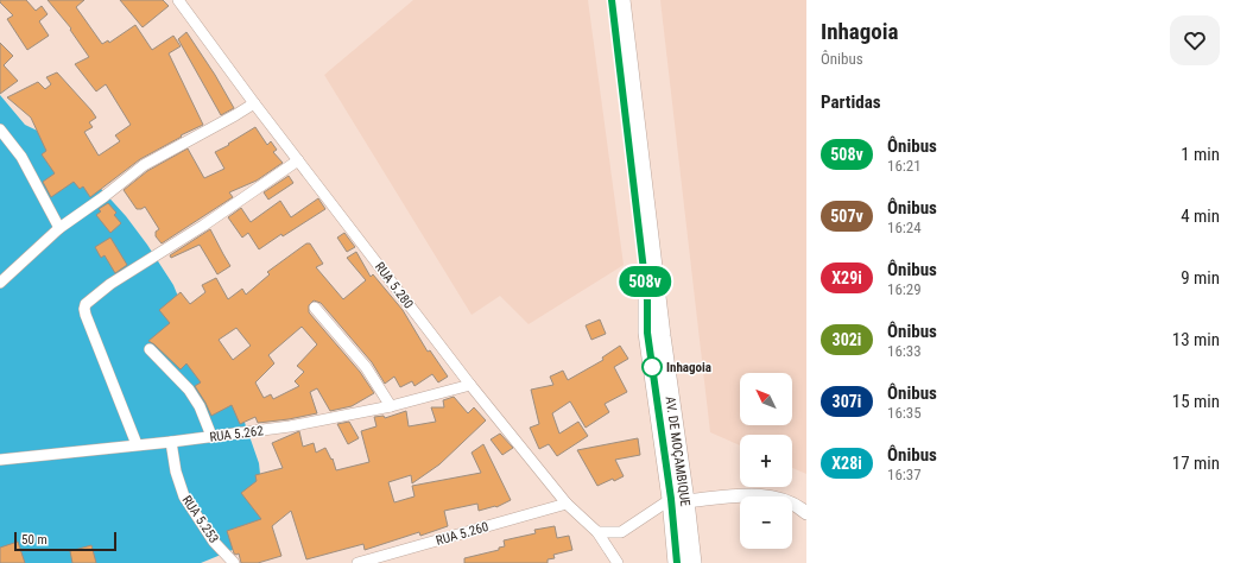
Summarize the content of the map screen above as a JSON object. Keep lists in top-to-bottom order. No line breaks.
{"streets":{"highway":["AV. DE MOÇAMBIQUE"],"street":["RUA 5.280","RUA 5.262","RUA 5.253","RUA 5.260"]},"crossings":[["RUA 5.280","RUA 5.262"],["RUA 5.280","RUA 5.260"],["RUA 5.262","RUA 5.253"]],"places":["Inhagoia"],"lines":["bus line 508v"],"scale_bar":"50 m","north":"top left","page":{"on_map":"508v","heading":[["Inhagoia","Ônibus"],"Partidas"],"list":[{"mark":"508v","name":"Ônibus","note":"16:21","value":"1 min"},{"mark":"507v","name":"Ônibus","note":"16:24","value":"4 min"},{"mark":"X29i","name":"Ônibus","note":"16:29","value":"9 min"},{"mark":"302i","name":"Ônibus","note":"16:33","value":"13 min"},{"mark":"307i","name":"Ônibus","note":"16:35","value":"15 min"},{"mark":"X28i","name":"Ônibus","note":"16:37","value":"17 min"}],"map_buttons":["+","−"],"scale":"50 m"}}
